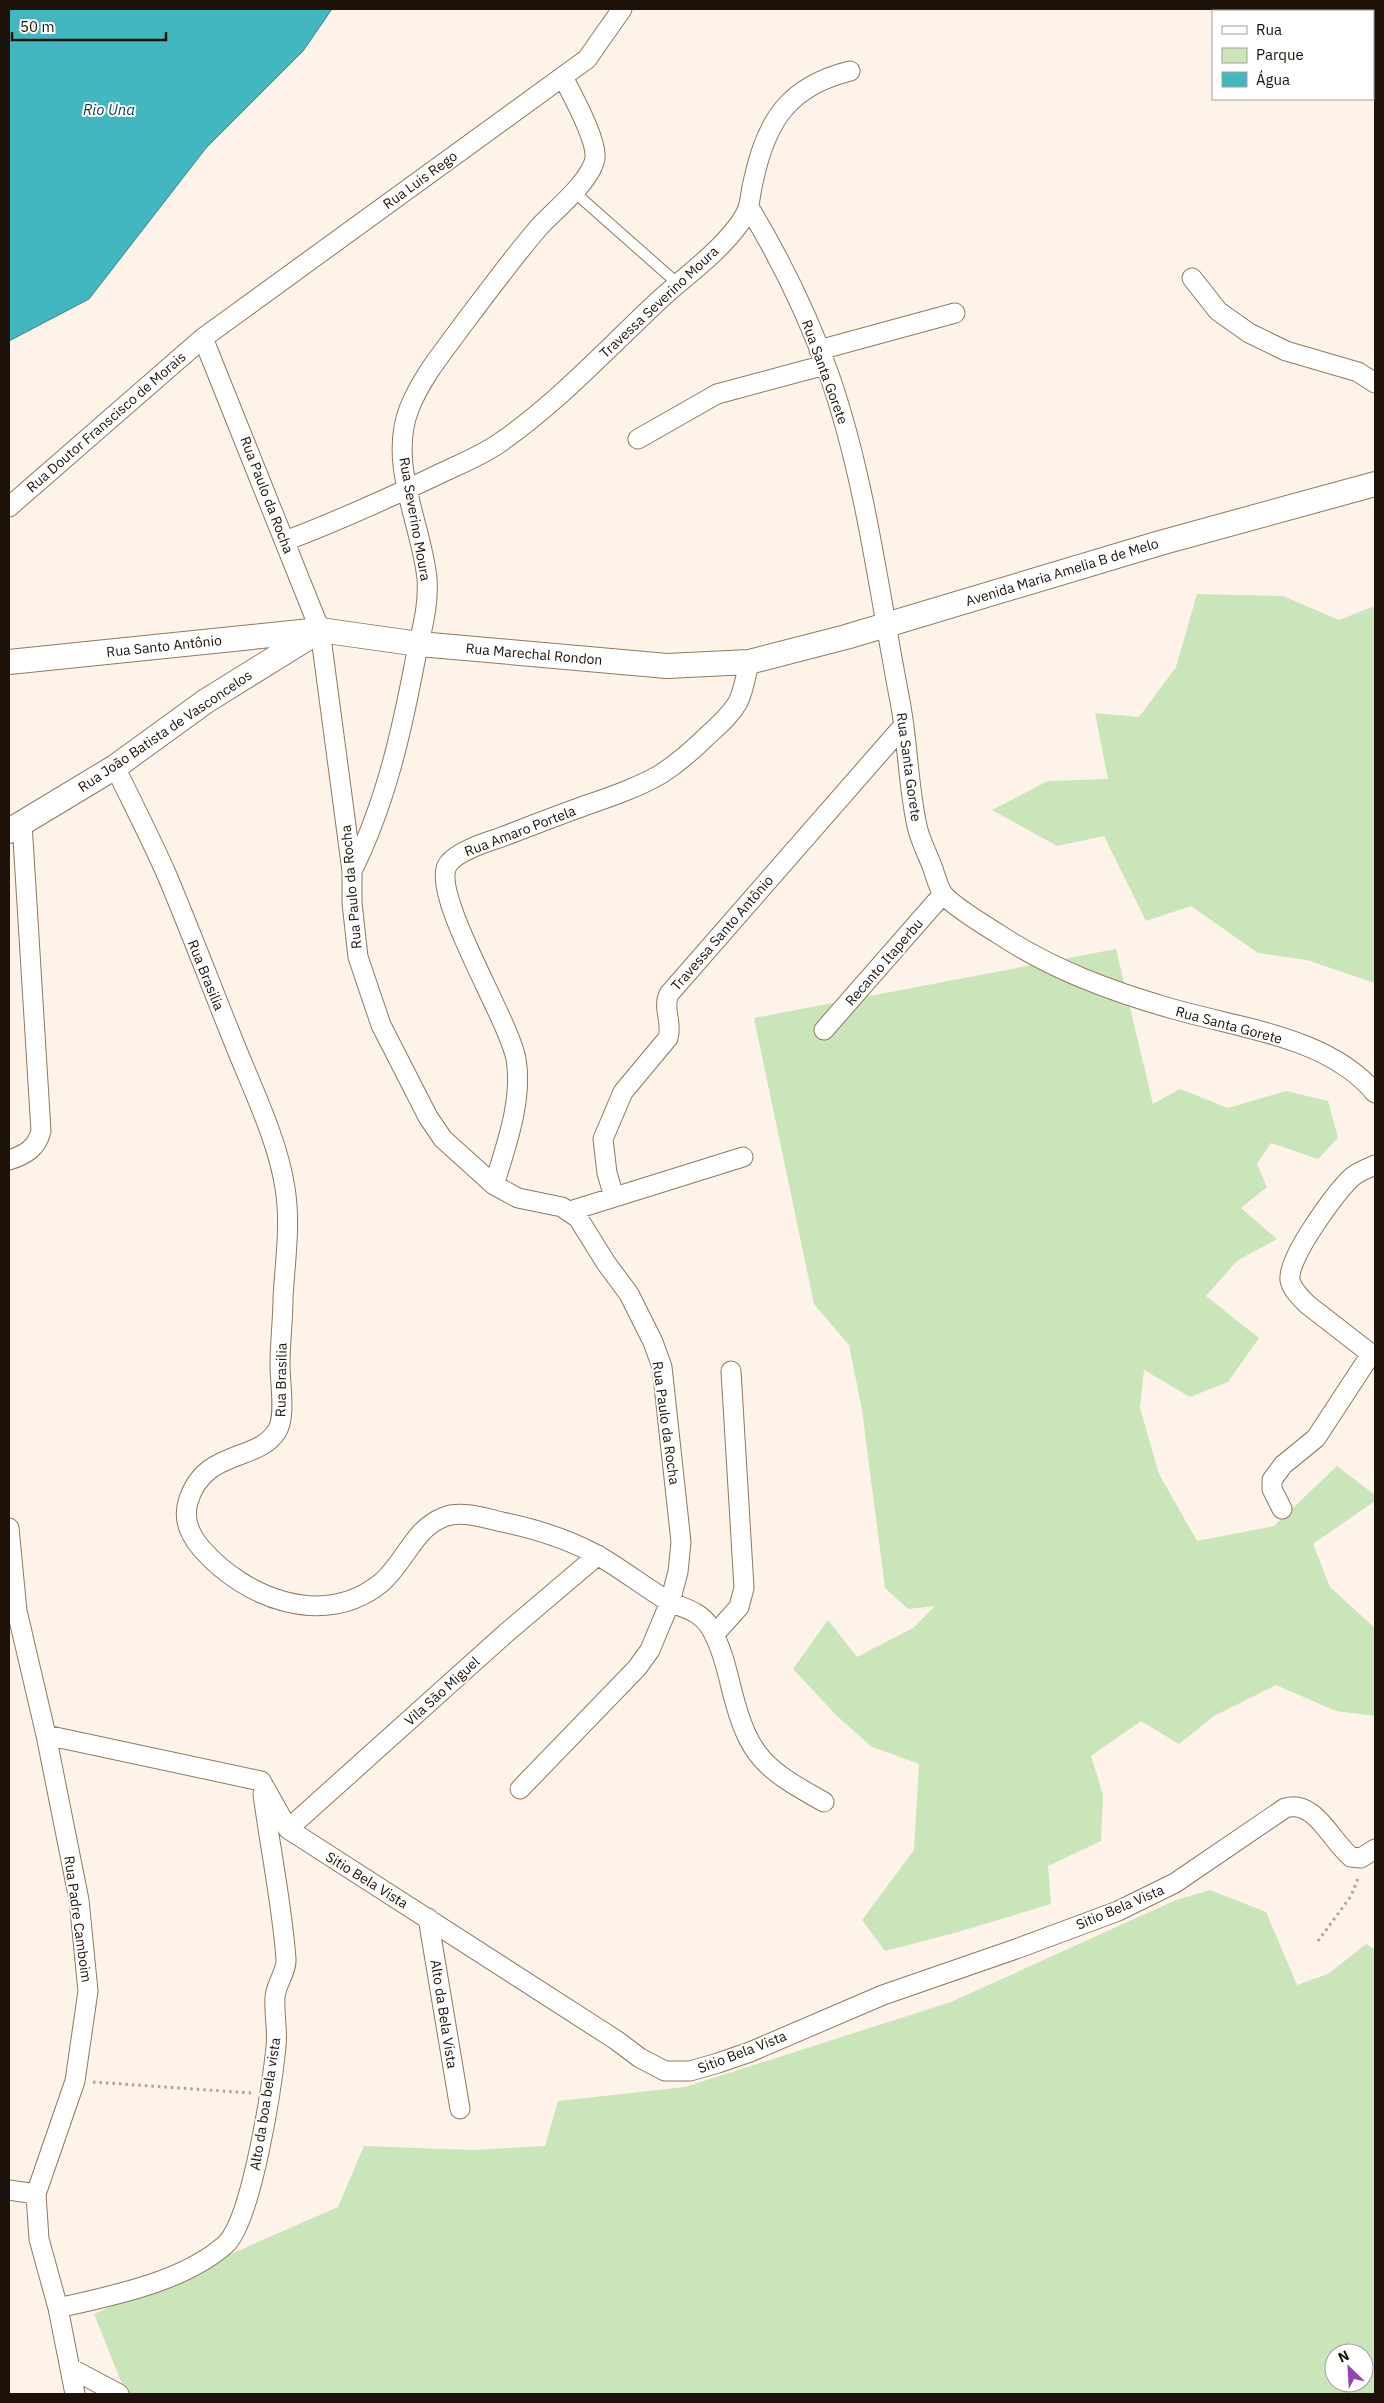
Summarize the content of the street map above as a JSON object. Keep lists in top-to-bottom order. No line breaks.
{"streets":{"street":["Rua Luis Rego","Travessa Severino Moura","Rua Santa Gorete","Rua Doutor Franscisco de Morais","Rua Paulo da Rocha","Rua Severino Moura","Avenida Maria Amelia B de Melo","Rua Santo Antônio","Rua Marechal Rondon","Rua João Batista de Vasconcelos","Rua Amaro Portela","Travessa Santo Antônio","Recanto Itaperbu","Rua Brasilia","Vila São Miguel","Sitio Bela Vista","Rua Padre Camboim","Alto da Bela Vista","Alto da boa bela vista"]},"crossings":[["Rua Luis Rego","Rua Doutor Franscisco de Morais"],["Rua Luis Rego","Rua Paulo da Rocha"],["Rua Luis Rego","Rua Severino Moura"],["Travessa Severino Moura","Rua Santa Gorete"],["Travessa Severino Moura","Rua Paulo da Rocha"],["Travessa Severino Moura","Rua Severino Moura"],["Rua Santa Gorete","Avenida Maria Amelia B de Melo"],["Rua Santa Gorete","Travessa Santo Antônio"],["Rua Santa Gorete","Recanto Itaperbu"],["Rua Doutor Franscisco de Morais","Rua Paulo da Rocha"],["Rua Paulo da Rocha","Rua Severino Moura"],["Rua Paulo da Rocha","Rua Santo Antônio"],["Rua Paulo da Rocha","Rua Marechal Rondon"],["Rua Paulo da Rocha","Rua João Batista de Vasconcelos"],["Rua Paulo da Rocha","Rua Amaro Portela"],["Rua Paulo da Rocha","Rua Brasilia"],["Rua Severino Moura","Rua Marechal Rondon"],["Avenida Maria Amelia B de Melo","Rua Marechal Rondon"],["Avenida Maria Amelia B de Melo","Rua Amaro Portela"],["Rua Santo Antônio","Rua Marechal Rondon"],["Rua Santo Antônio","Rua João Batista de Vasconcelos"],["Rua Marechal Rondon","Rua João Batista de Vasconcelos"],["Rua Marechal Rondon","Rua Amaro Portela"],["Rua João Batista de Vasconcelos","Rua Brasilia"],["Rua Brasilia","Vila São Miguel"],["Vila São Miguel","Sitio Bela Vista"],["Sitio Bela Vista","Alto da Bela Vista"],["Sitio Bela Vista","Alto da boa bela vista"],["Rua Padre Camboim","Alto da boa bela vista"]],"water":["Rio Una"],"legend":["Rua","Parque","Água"],"scale_bar":"50 m","north":"top left"}
